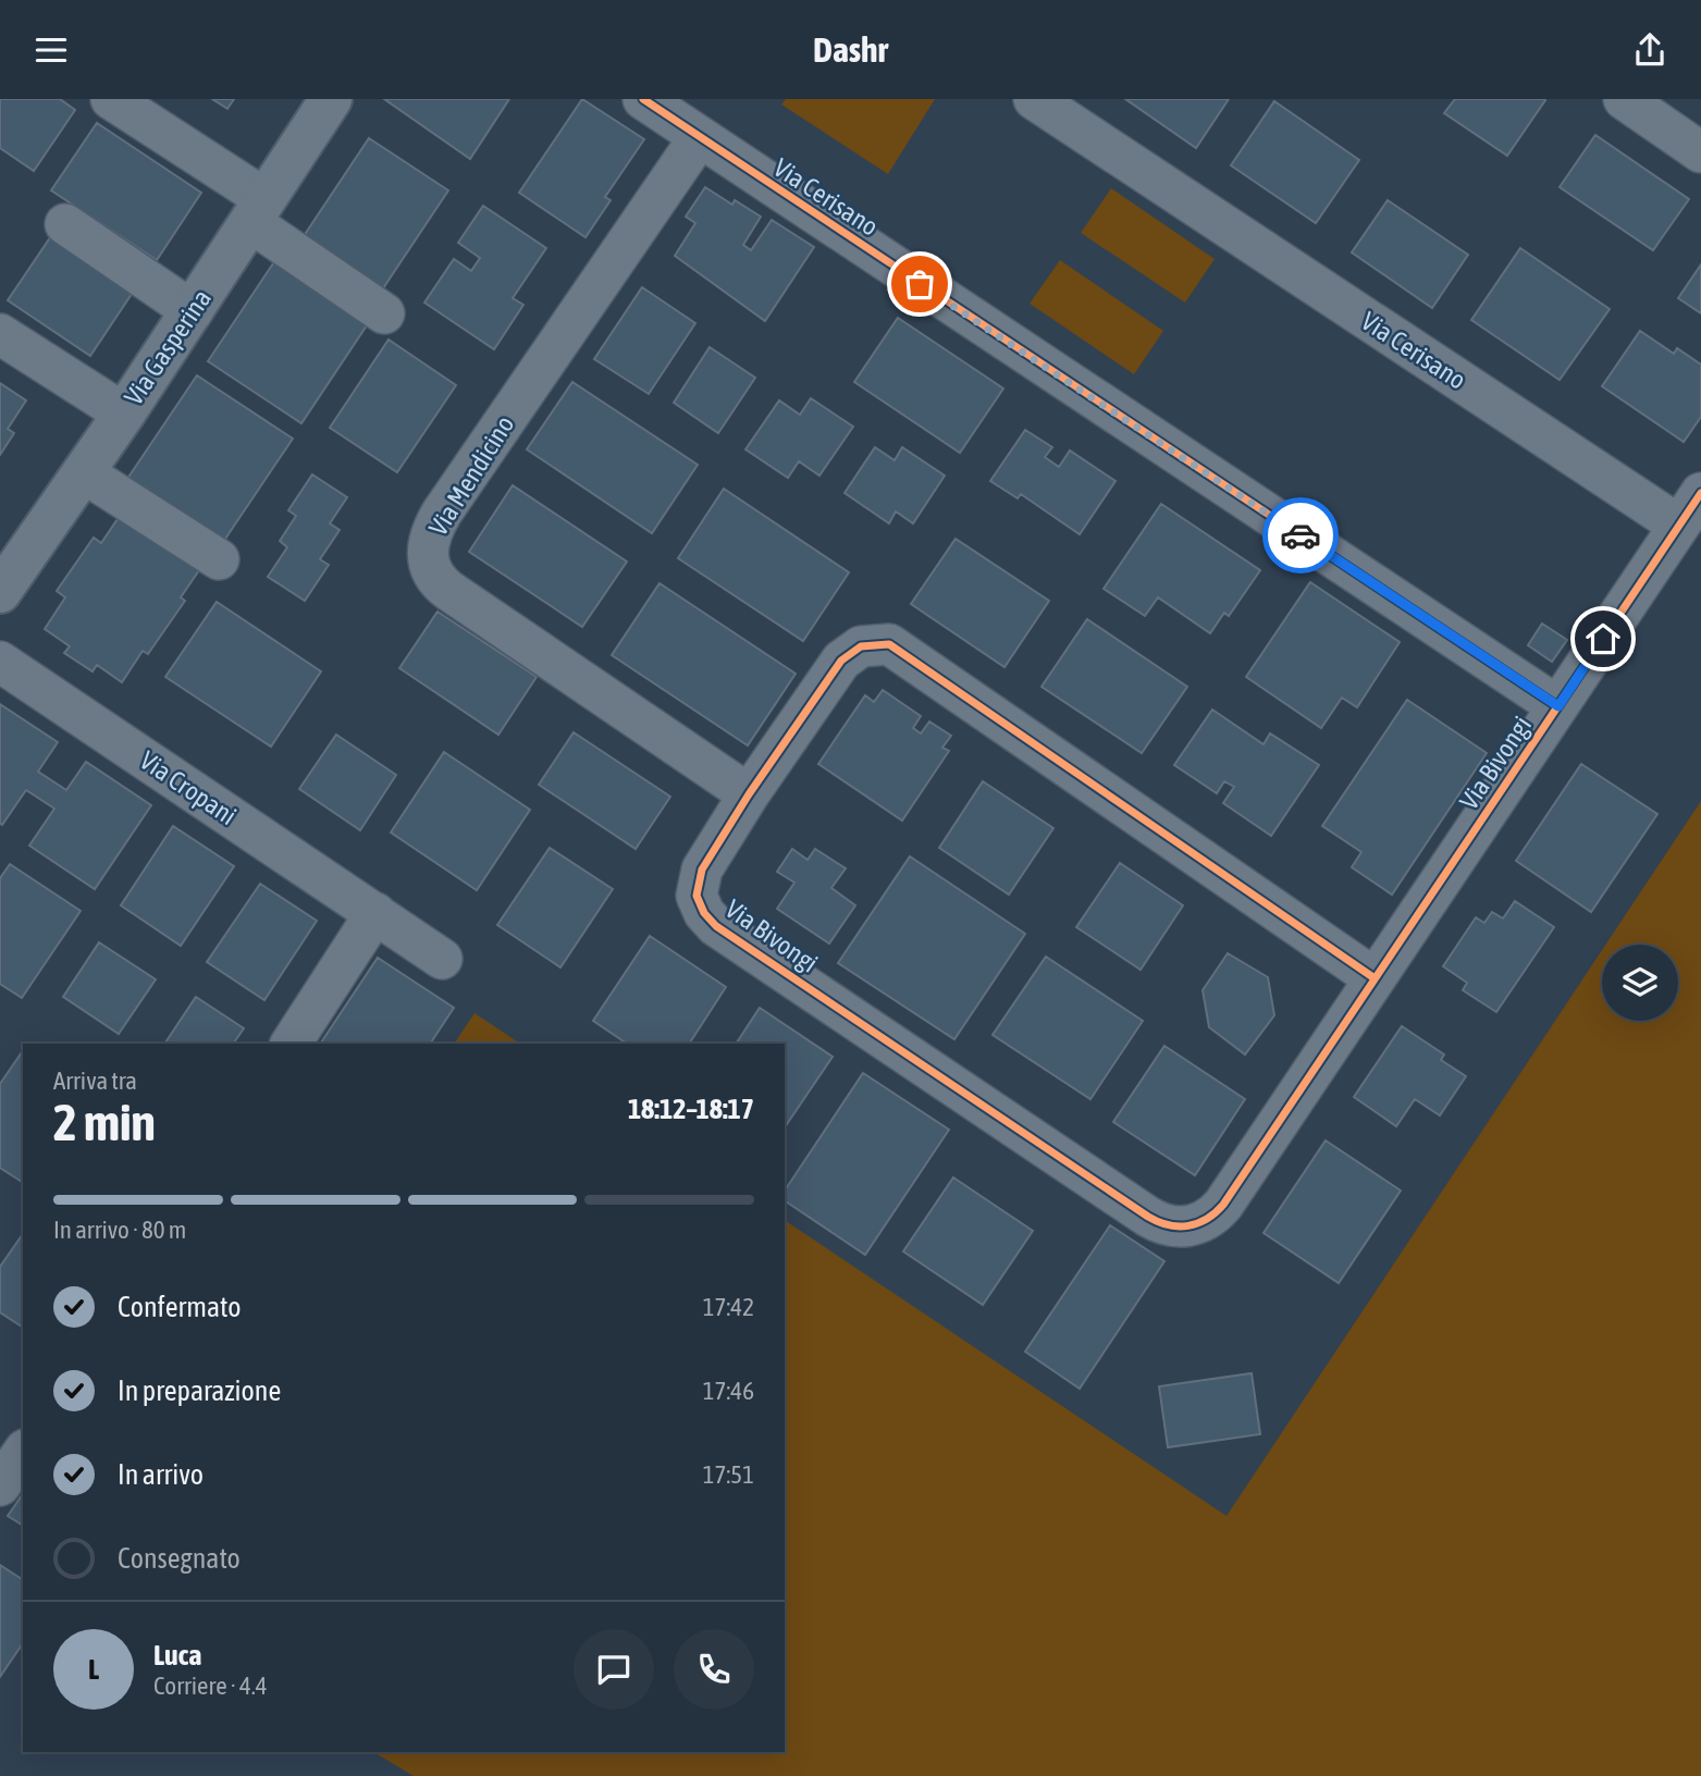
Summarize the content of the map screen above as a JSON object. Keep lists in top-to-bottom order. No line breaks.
{"streets":{"street":["Via Cerisano","Via Gasperina","Via Mendicino","Via Bivongi","Via Cropani"]},"crossings":[["Via Cerisano","Via Mendicino"],["Via Cerisano","Via Bivongi"],["Via Mendicino","Via Bivongi"]],"page":{"header":"Dashr","heading":["2 min","Arriva tra","18:12–18:17"],"panel":["Luca","Corriere · 4.4"],"bar":"In arrivo · 80 m","list":[["Confermato","17:42"],["In preparazione","17:46"],["In arrivo","17:51"],"Consegnato"],"round":"L"}}
